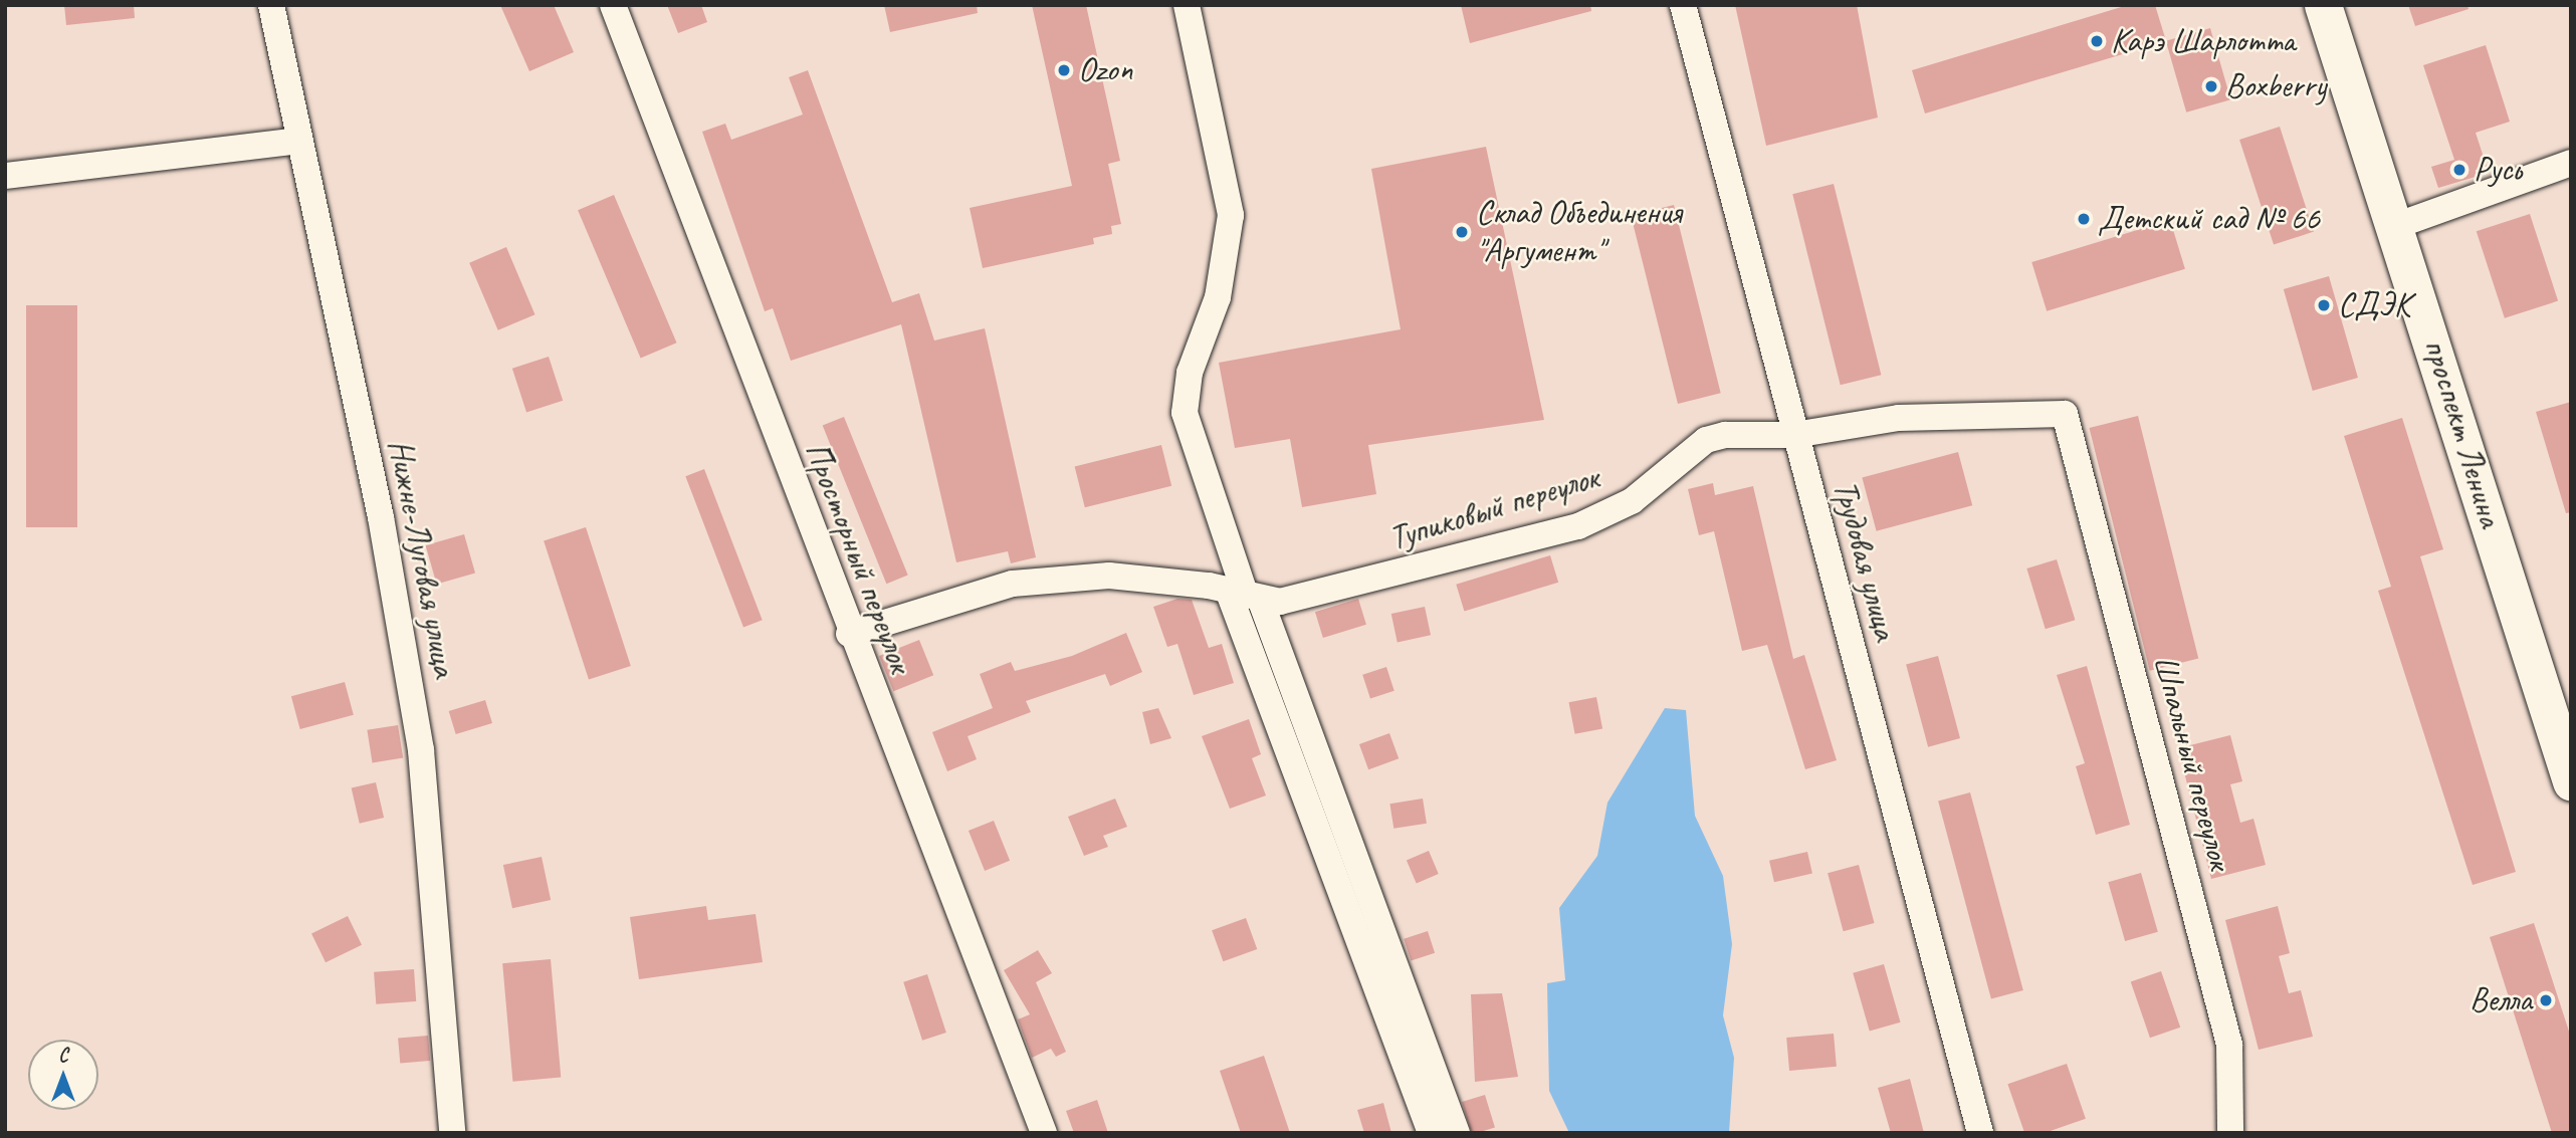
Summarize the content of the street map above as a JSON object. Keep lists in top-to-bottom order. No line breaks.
{"streets":{"main road":["проспект Ленина"],"street":["Тупиковый переулок","Просторный переулок","Нижне-Луговая улица","Трудовая улица","Шпальный переулок"]},"crossings":[["Тупиковый переулок","Просторный переулок"],["Тупиковый переулок","Трудовая улица"],["Тупиковый переулок","Шпальный переулок"]],"places":["Карэ Шарлотта","Ozon","Boxberry","Русь","Детский сад № 66","Склад Объединения \"Аргумент\"","СДЭК","Велла"],"north":"top"}
